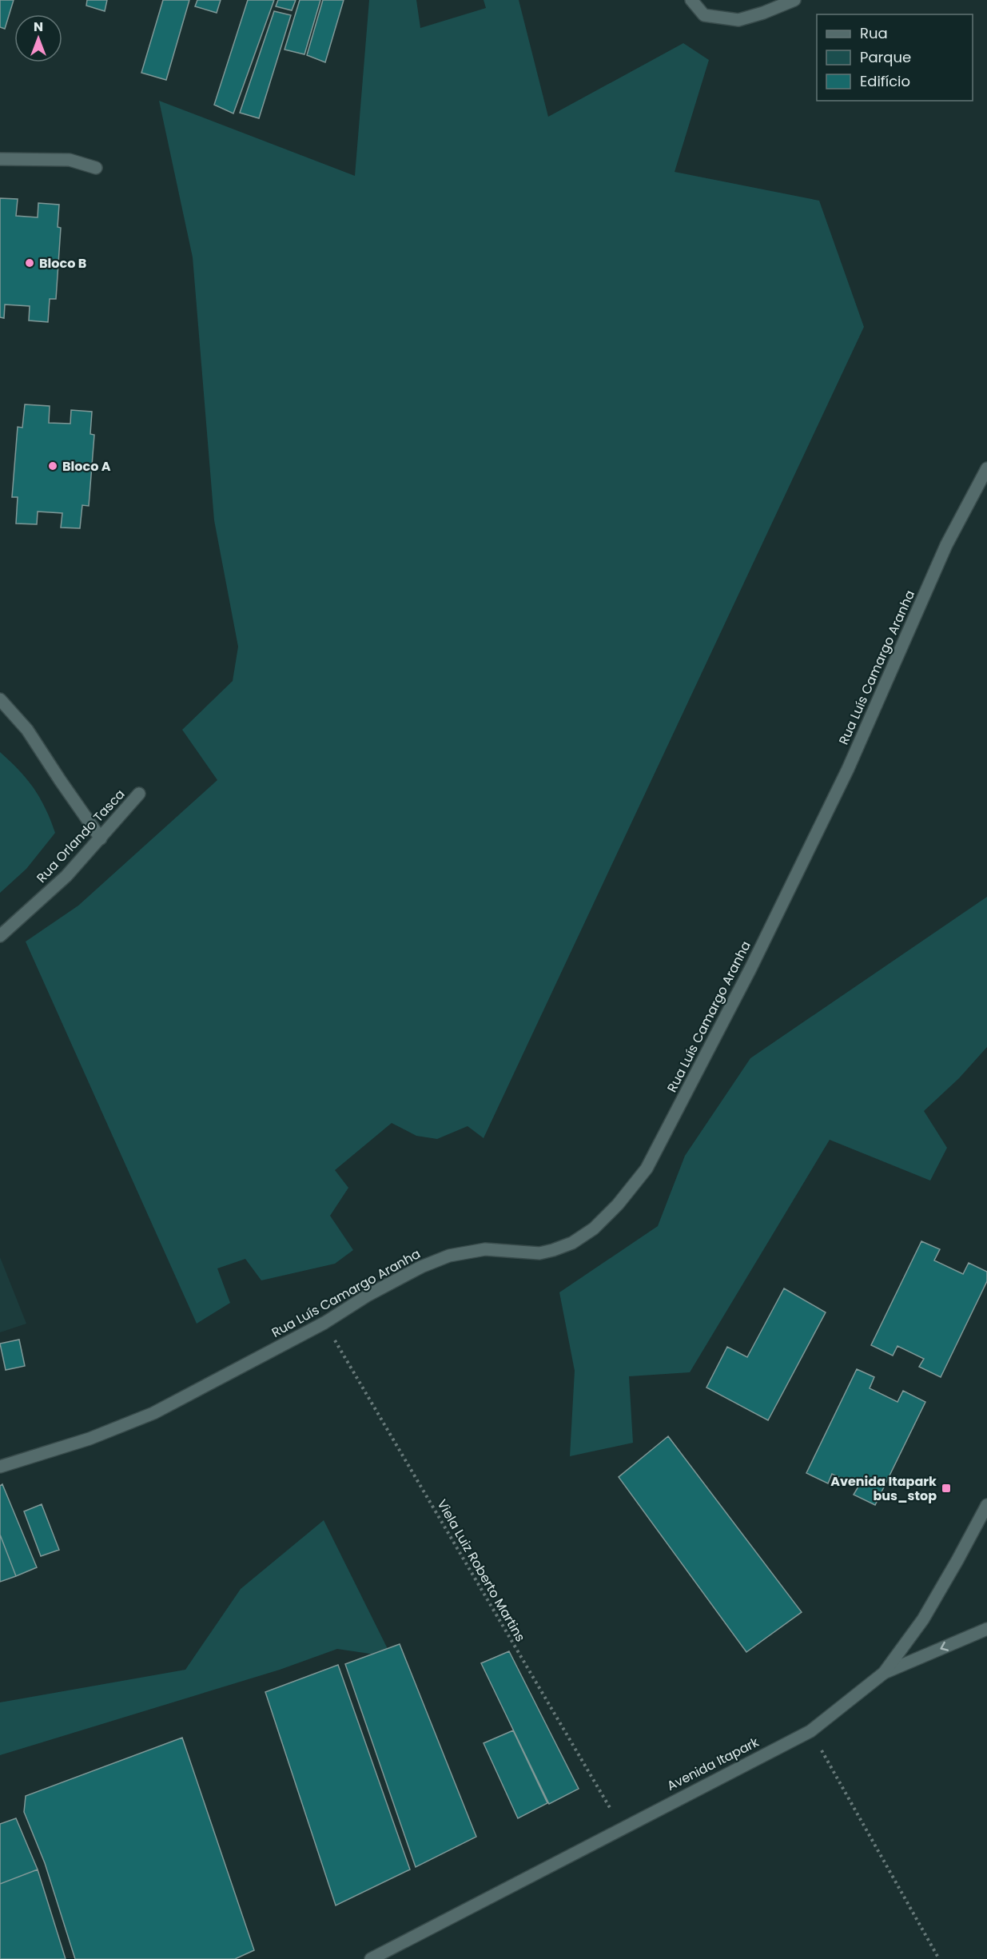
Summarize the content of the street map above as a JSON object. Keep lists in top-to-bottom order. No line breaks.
{"streets":{"street":["Rua Luís Camargo Aranha","Rua Orlando Tasca","Avenida Itapark"],"path":["Viela Luiz Roberto Martins"]},"crossings":[["Rua Luís Camargo Aranha","Viela Luiz Roberto Martins"],["Viela Luiz Roberto Martins","Avenida Itapark"]],"places":{"other":["Bloco B","Bloco A"],"transit":["Avenida Itapark bus_stop"]},"legend":["Rua","Parque","Edifício"],"north":"top"}
